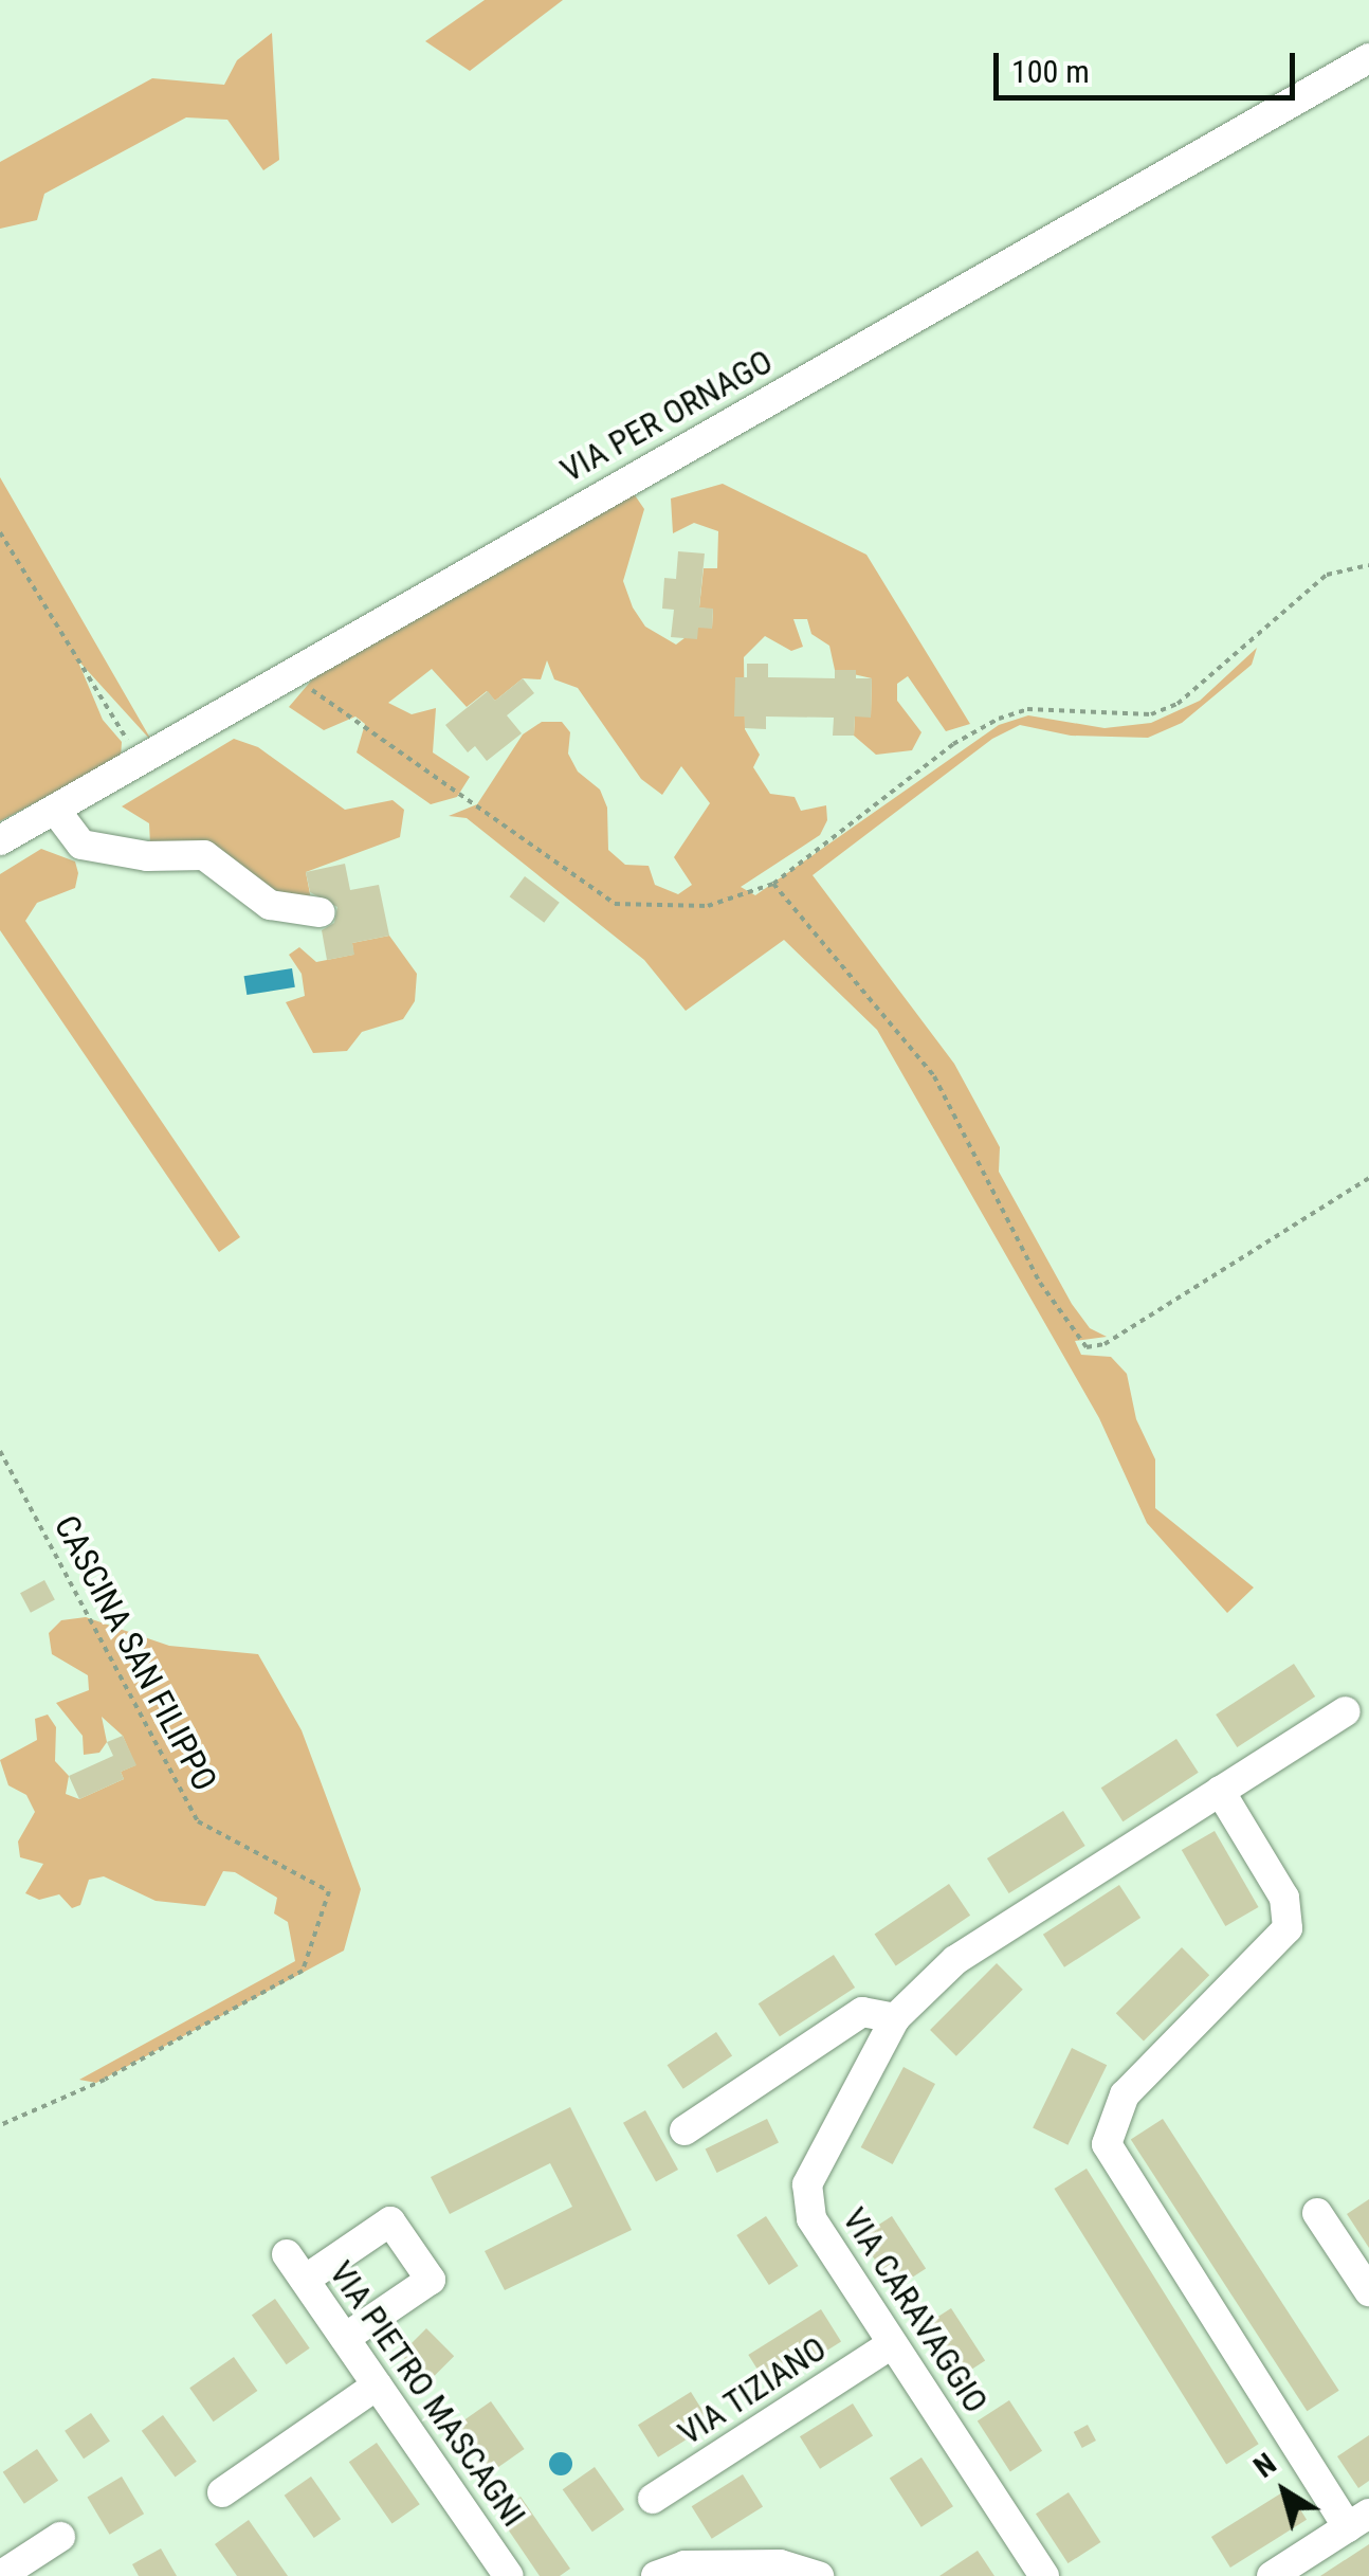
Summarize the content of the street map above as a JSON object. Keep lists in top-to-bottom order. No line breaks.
{"streets":{"street":["VIA PER ORNAGO","VIA CARAVAGGIO","VIA TIZIANO","VIA PIETRO MASCAGNI"],"path":["CASCINA SAN FILIPPO"]},"crossings":[["VIA CARAVAGGIO","VIA TIZIANO"]],"scale_bar":"100 m","north":"top left"}
